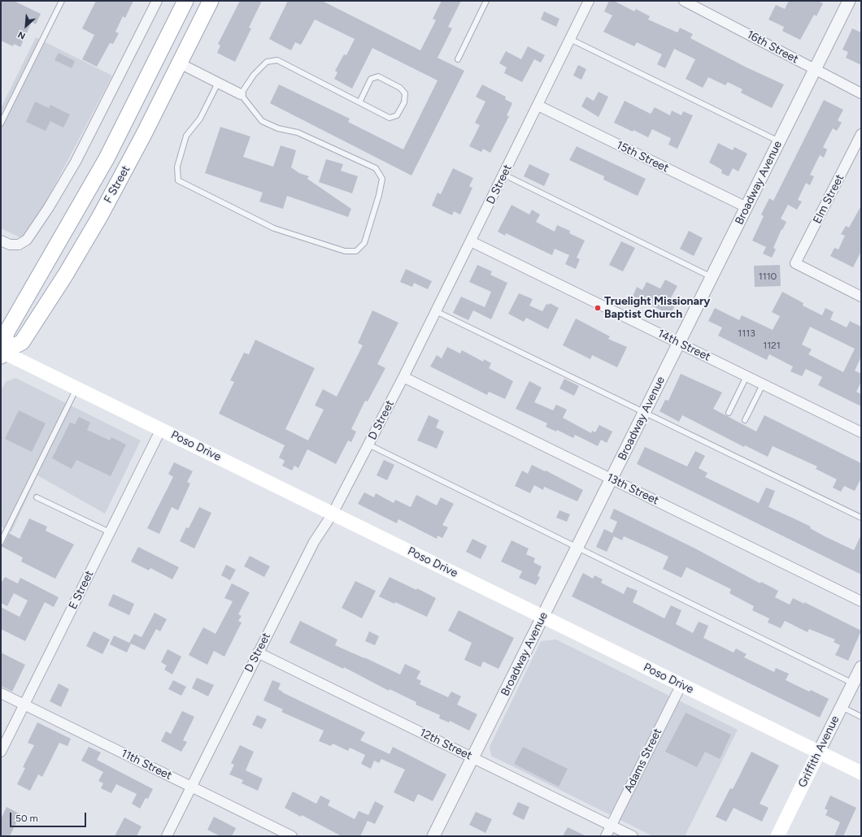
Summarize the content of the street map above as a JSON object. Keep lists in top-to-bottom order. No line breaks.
{"streets":{"main road":["F Street","Poso Drive","Griffith Avenue"],"street":["16th Street","15th Street","Broadway Avenue","D Street","Elm Street","14th Street","13th Street","E Street","12th Street","Adams Street","11th Street"]},"crossings":[["16th Street","Broadway Avenue"],["15th Street","Broadway Avenue"],["15th Street","D Street"],["Broadway Avenue","14th Street"],["Broadway Avenue","Poso Drive"],["Broadway Avenue","13th Street"],["Broadway Avenue","12th Street"],["F Street","Poso Drive"],["D Street","14th Street"],["D Street","Poso Drive"],["D Street","13th Street"],["D Street","12th Street"],["D Street","11th Street"],["Poso Drive","E Street"],["Poso Drive","Griffith Avenue"],["Poso Drive","Adams Street"],["E Street","11th Street"],["12th Street","Adams Street"]],"places":["Truelight Missionary Baptist Church"],"house_numbers":["1110","1113","1121"],"scale_bar":"50 m","north":"bottom left"}
